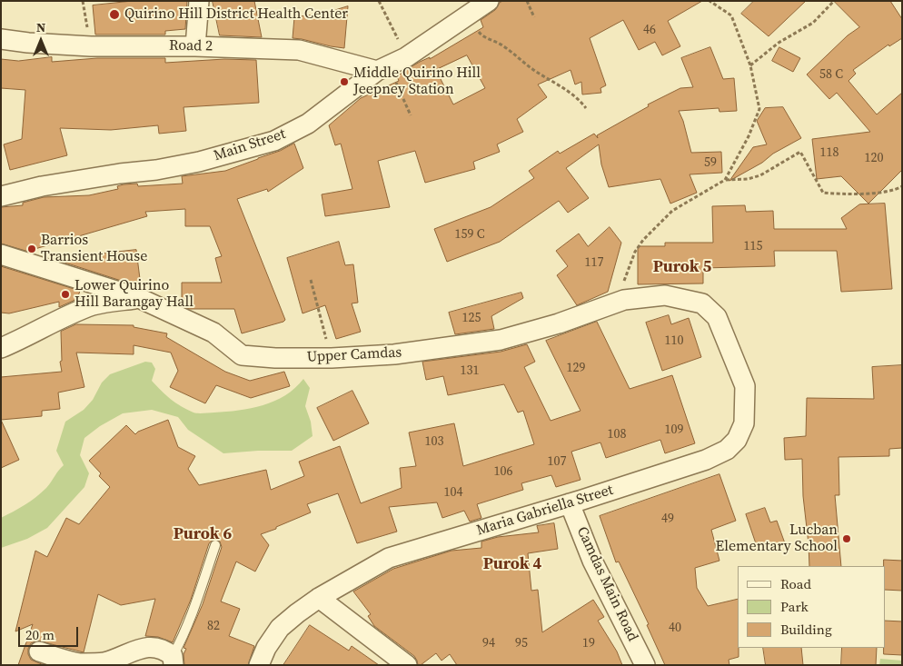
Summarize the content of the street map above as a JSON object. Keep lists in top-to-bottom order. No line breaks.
{"streets":{"street":["Road 2","Main Street","Upper Camdas","Maria Gabriella Street","Camdas Main Road"]},"crossings":[["Road 2","Main Street"],["Upper Camdas","Maria Gabriella Street"],["Maria Gabriella Street","Camdas Main Road"]],"districts":["Purok 5","Purok 6","Purok 4"],"places":["Quirino Hill District Health Center","Middle Quirino Hill Jeepney Station","Barrios Transient House","Lower Quirino Hill Barangay Hall","Lucban Elementary School"],"house_numbers":["46","58 C","118","120","59","159 C","115","117","125","110","129","131","109","108","103","107","106","104","49","82","40","94","95","19"],"legend":["Road","Park","Building"],"scale_bar":"20 m","north":"top"}
